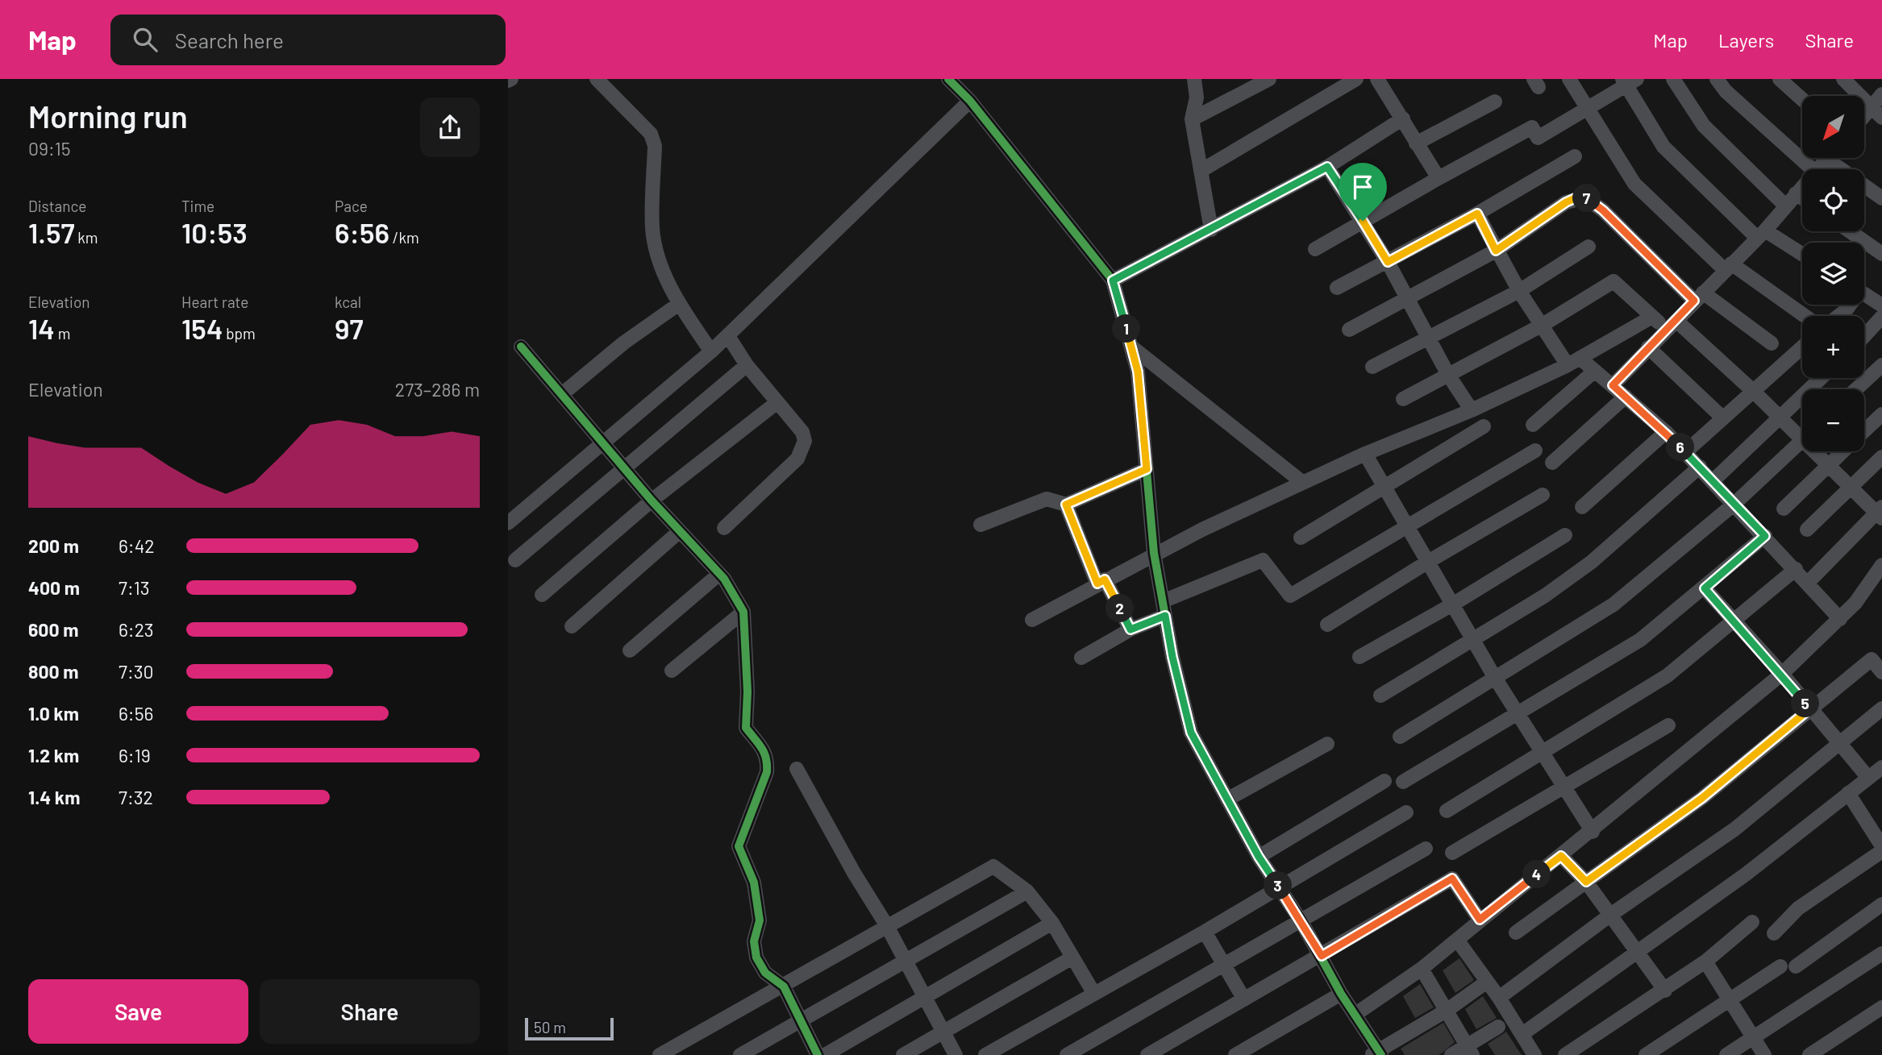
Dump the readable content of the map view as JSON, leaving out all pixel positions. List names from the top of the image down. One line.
{"scale_bar":"50 m","north":"bottom left","page":{"header":"Map","search":"Search here","nav":["Map","Layers","Share"],"heading":["Morning run","09:15"],"map_buttons":["+","−"],"stats":[["Distance","1.57 km"],["Time","10:53"],["Pace","6:56 /km"],["Elevation","14 m"],["Heart rate","154 bpm"],["kcal","97"]],"pins":["7","1","6","2","5","4","3"],"chart":["Elevation","273–286 m"],"list":[{"name":"200 m","note":"6:42"},{"name":"400 m","note":"7:13"},{"name":"600 m","note":"6:23"},{"name":"800 m","note":"7:30"},{"name":"1.0 km","note":"6:56"},{"name":"1.2 km","note":"6:19"},{"name":"1.4 km","note":"7:32"}],"buttons":["Save","Share"],"scale":"50 m"}}
